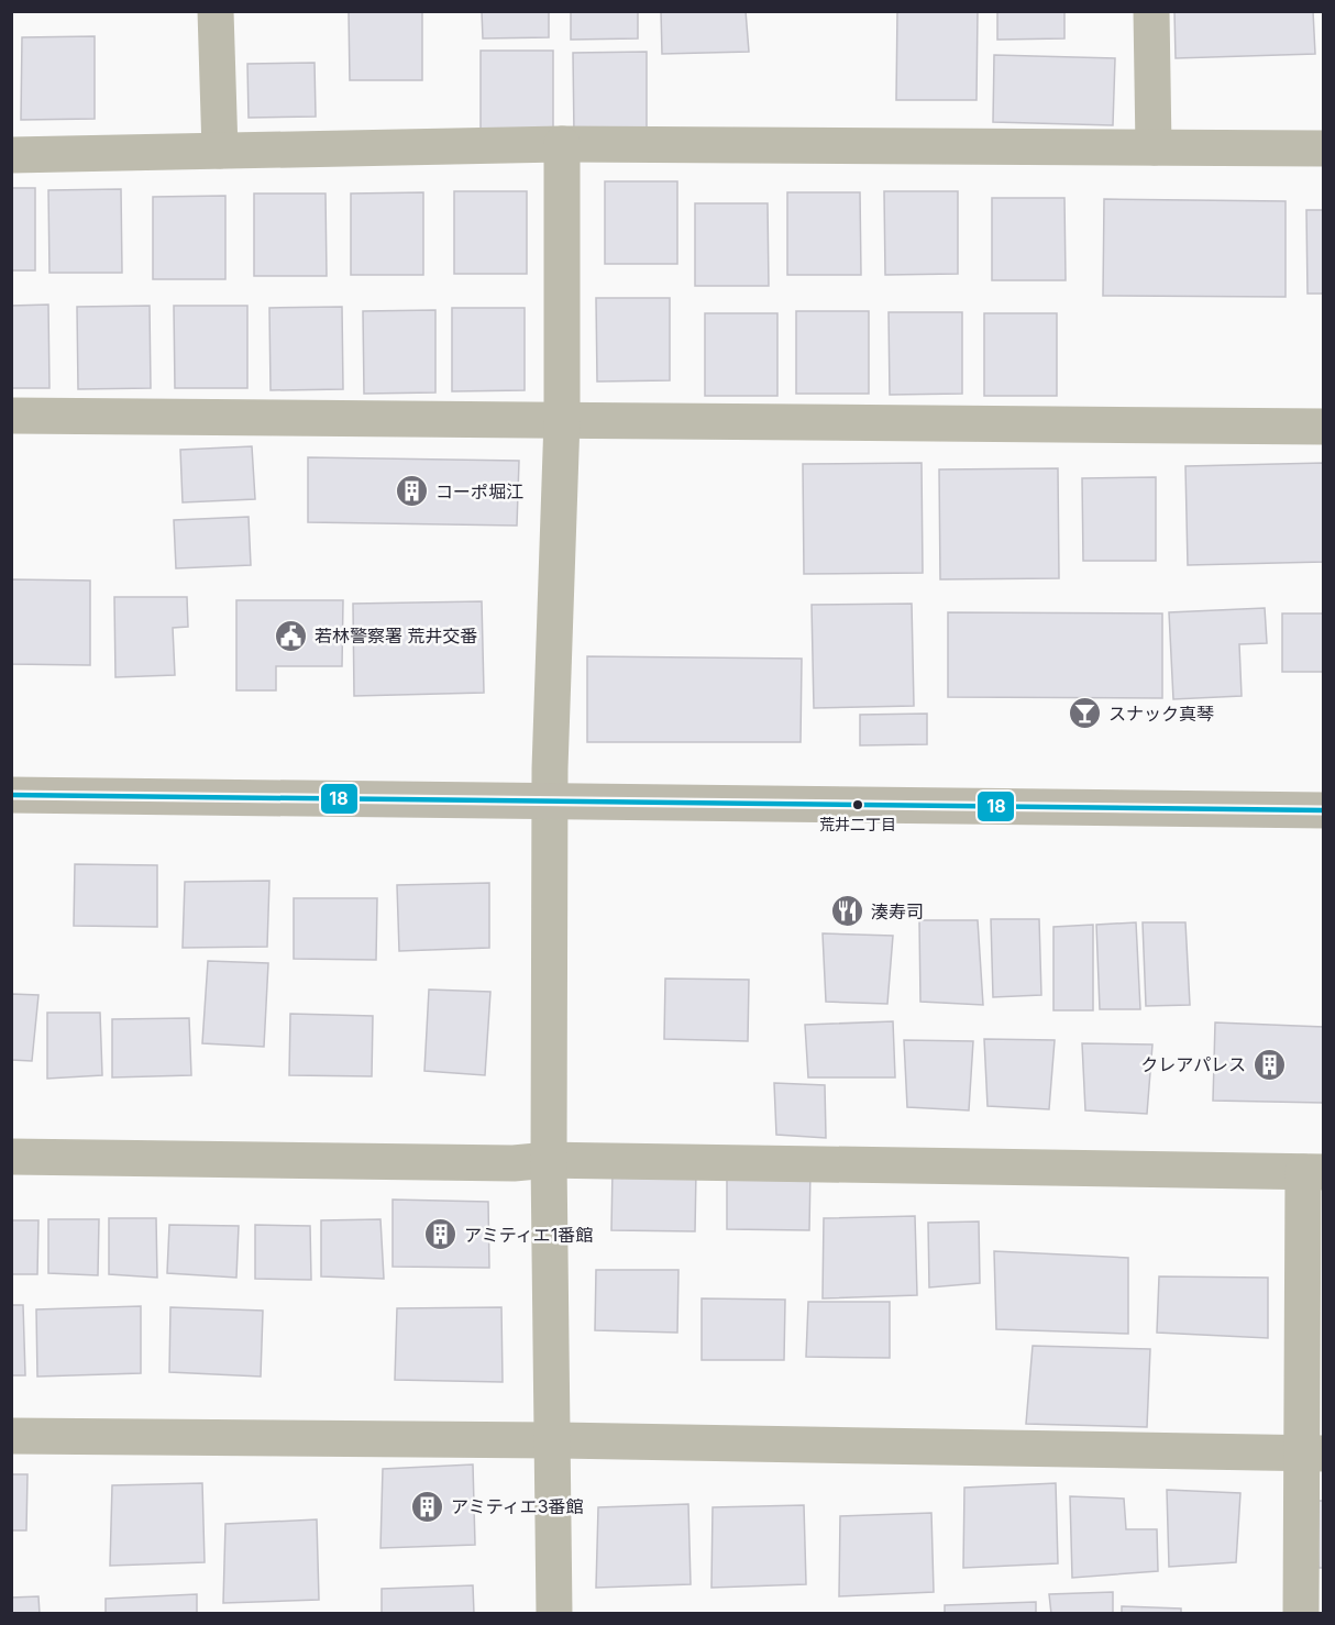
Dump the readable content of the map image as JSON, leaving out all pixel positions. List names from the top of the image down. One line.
{"places":{"building":["コーポ堀江","クレアパレス","アミティエ1番館","アミティエ3番館"],"public building":["若林警察署 荒井交番"],"bar":["スナック真琴"],"other":["荒井二丁目"],"restaurant":["湊寿司"]},"lines":["transit line 18"]}
